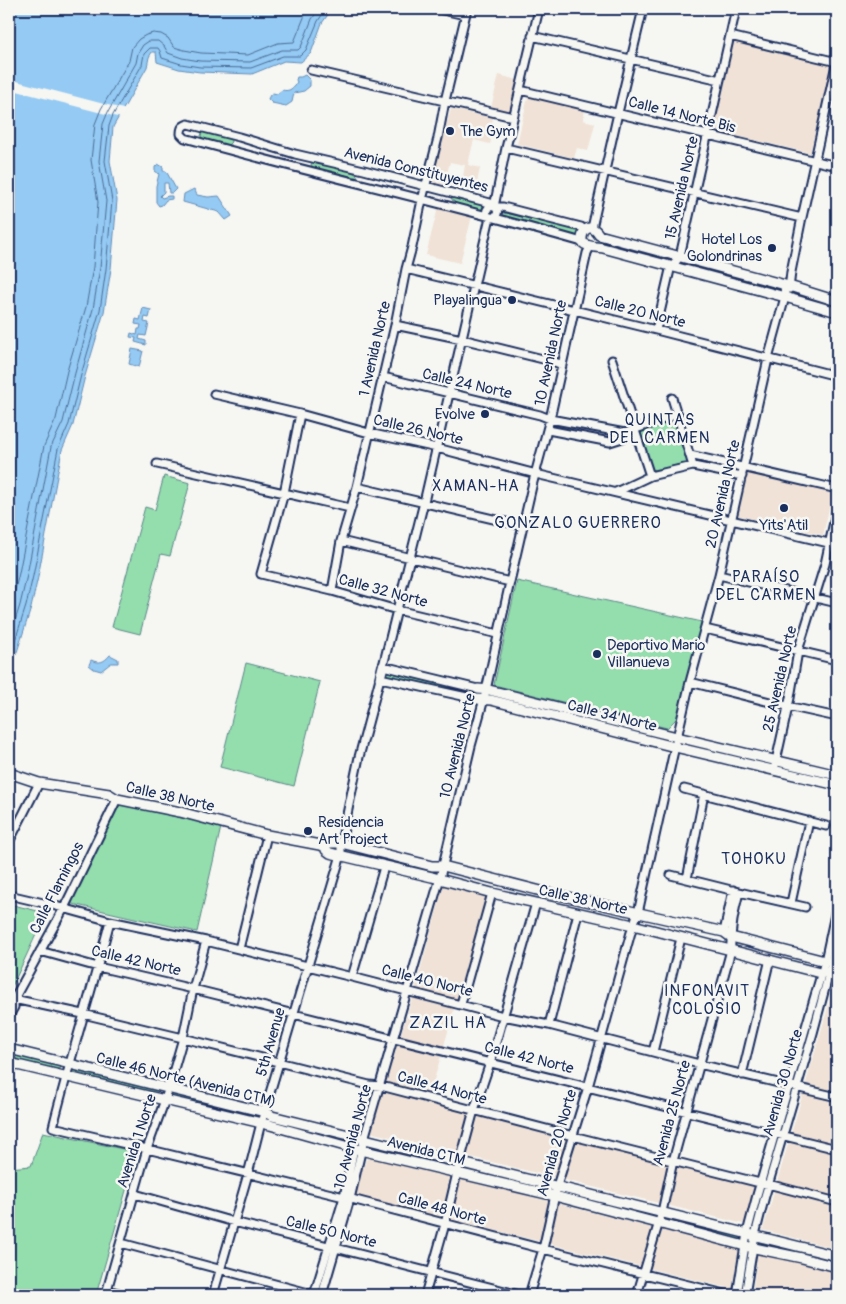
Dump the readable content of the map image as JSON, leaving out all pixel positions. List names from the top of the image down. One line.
{"streets":{"main road":["Avenida Constituyentes","Calle 34 Norte","Calle 38 Norte","Calle 46 Norte (Avenida CTM)","Avenida CTM"],"street":["Calle 14 Norte Bis","15 Avenida Norte","Calle 20 Norte","1 Avenida Norte","10 Avenida Norte","Calle 24 Norte","Calle 26 Norte","20 Avenida Norte","Calle 32 Norte","25 Avenida Norte","Calle Flamingos","Calle 42 Norte","Calle 40 Norte","5th Avenue","Avenida 30 Norte","Calle 44 Norte","Avenida 25 Norte","Avenida 1 Norte","Avenida 20 Norte","Calle 48 Norte","Calle 50 Norte"]},"crossings":[["Calle 14 Norte Bis","15 Avenida Norte"],["Calle 14 Norte Bis","20 Avenida Norte"],["Avenida Constituyentes","15 Avenida Norte"],["Avenida Constituyentes","1 Avenida Norte"],["Avenida Constituyentes","10 Avenida Norte"],["Avenida Constituyentes","20 Avenida Norte"],["Calle 20 Norte","1 Avenida Norte"],["Calle 20 Norte","10 Avenida Norte"],["Calle 20 Norte","20 Avenida Norte"],["1 Avenida Norte","Calle 24 Norte"],["1 Avenida Norte","Calle 26 Norte"],["1 Avenida Norte","Calle 32 Norte"],["10 Avenida Norte","Calle 24 Norte"],["10 Avenida Norte","Calle 26 Norte"],["10 Avenida Norte","Calle 32 Norte"],["10 Avenida Norte","Calle 34 Norte"],["10 Avenida Norte","Calle 38 Norte"],["10 Avenida Norte","Calle 42 Norte"],["10 Avenida Norte","Calle 40 Norte"],["10 Avenida Norte","Calle 46 Norte (Avenida CTM)"],["10 Avenida Norte","Calle 44 Norte"],["10 Avenida Norte","Avenida CTM"],["10 Avenida Norte","Calle 48 Norte"],["10 Avenida Norte","Calle 50 Norte"],["Calle 26 Norte","20 Avenida Norte"],["Calle 26 Norte","25 Avenida Norte"],["20 Avenida Norte","Calle 34 Norte"],["25 Avenida Norte","Calle 34 Norte"],["Calle 38 Norte","Calle Flamingos"],["Calle 38 Norte","5th Avenue"],["Calle 38 Norte","Avenida 30 Norte"],["Calle 38 Norte","Avenida 25 Norte"],["Calle 38 Norte","Avenida 20 Norte"],["Calle Flamingos","Calle 42 Norte"],["Calle Flamingos","Calle 40 Norte"],["Calle Flamingos","Calle 44 Norte"],["Calle 42 Norte","5th Avenue"],["Calle 42 Norte","Avenida 30 Norte"],["Calle 42 Norte","Avenida 25 Norte"],["Calle 42 Norte","Avenida 1 Norte"],["Calle 42 Norte","Avenida 20 Norte"],["Calle 40 Norte","5th Avenue"],["Calle 40 Norte","Avenida 30 Norte"],["Calle 40 Norte","Avenida 25 Norte"],["Calle 40 Norte","Avenida 1 Norte"],["Calle 40 Norte","Avenida 20 Norte"],["5th Avenue","Calle 46 Norte (Avenida CTM)"],["5th Avenue","Calle 44 Norte"],["5th Avenue","Avenida CTM"],["5th Avenue","Calle 48 Norte"],["5th Avenue","Calle 50 Norte"],["Calle 46 Norte (Avenida CTM)","Avenida 1 Norte"],["Calle 46 Norte (Avenida CTM)","Avenida CTM"],["Avenida 30 Norte","Calle 44 Norte"],["Avenida 30 Norte","Avenida CTM"],["Calle 44 Norte","Avenida 25 Norte"],["Calle 44 Norte","Avenida 1 Norte"],["Calle 44 Norte","Avenida 20 Norte"],["Avenida 25 Norte","Avenida CTM"],["Avenida 25 Norte","Calle 48 Norte"],["Avenida 1 Norte","Avenida CTM"],["Avenida 1 Norte","Calle 48 Norte"],["Avenida 1 Norte","Calle 50 Norte"],["Avenida 20 Norte","Avenida CTM"],["Avenida 20 Norte","Calle 48 Norte"],["Avenida CTM","Calle 48 Norte"]],"districts":["QUINTAS DEL CARMEN","XAMAN-HA","GONZALO GUERRERO","PARAÍSO DEL CARMEN","TOHOKU","INFONAVIT COLOSIO","ZAZIL HA"],"places":["The Gym","Hotel Los Golondrinas","Playalingua","Evolve","Yits'Atil","Deportivo Mario Villanueva","Residencia Art Project"]}
